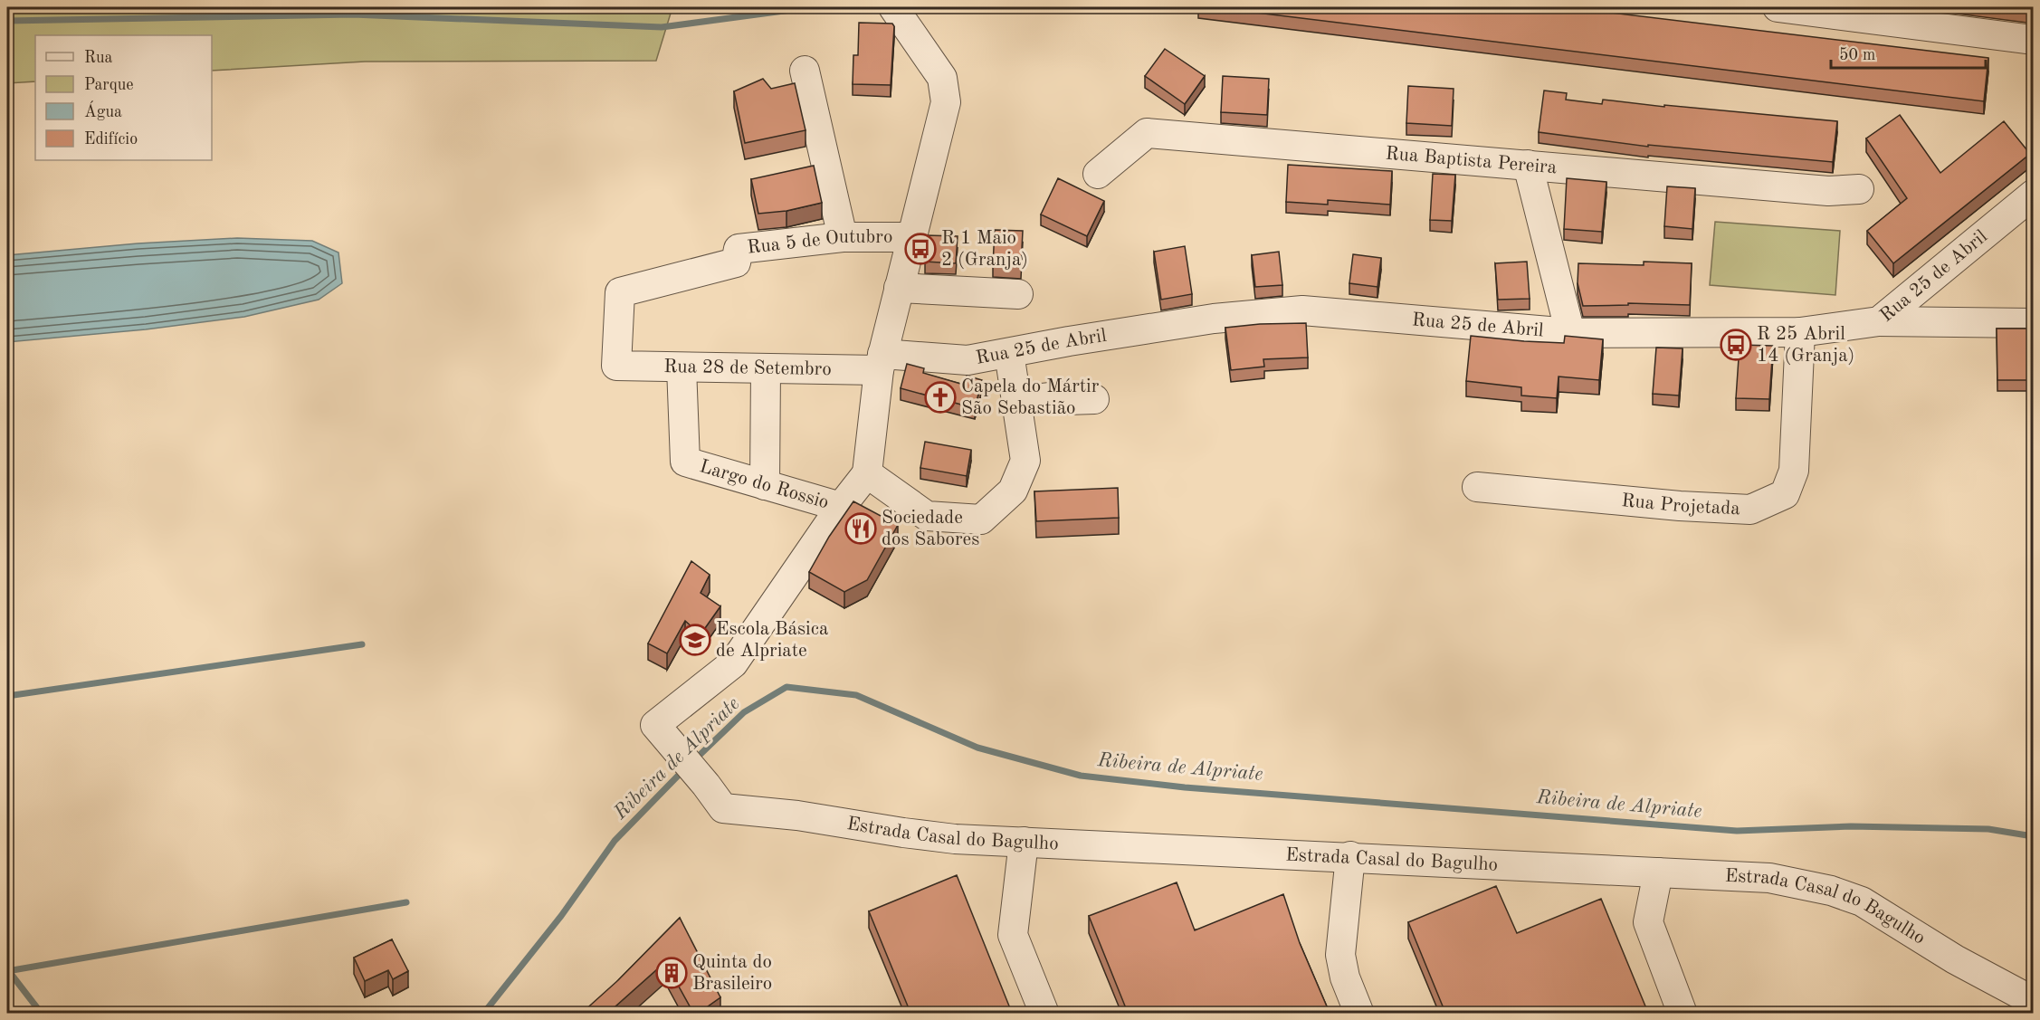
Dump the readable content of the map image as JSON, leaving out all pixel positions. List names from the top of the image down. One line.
{"streets":{"street":["Rua Baptista Pereira","Rua 5 de Outubro","Rua 25 de Abril","Rua 28 de Setembro","Largo do Rossio","Rua Projetada","Estrada Casal do Bagulho"]},"crossings":[["Rua 5 de Outubro","Rua 28 de Setembro"],["Rua 25 de Abril","Rua 28 de Setembro"],["Rua 25 de Abril","Rua Projetada"],["Rua 28 de Setembro","Largo do Rossio"],["Largo do Rossio","Estrada Casal do Bagulho"]],"water":["Ribeira de Alpriate"],"places":{"bus stop":["R 1 Maio 2 (Granja)","R 25 Abril 14 (Granja)"],"church":["Capela do Mártir São Sebastião"],"restaurant":["Sociedade dos Sabores"],"school or university":["Escola Básica de Alpriate"],"building":["Quinta do Brasileiro"]},"legend":["Rua","Parque","Água","Edifício"],"scale_bar":"50 m"}
